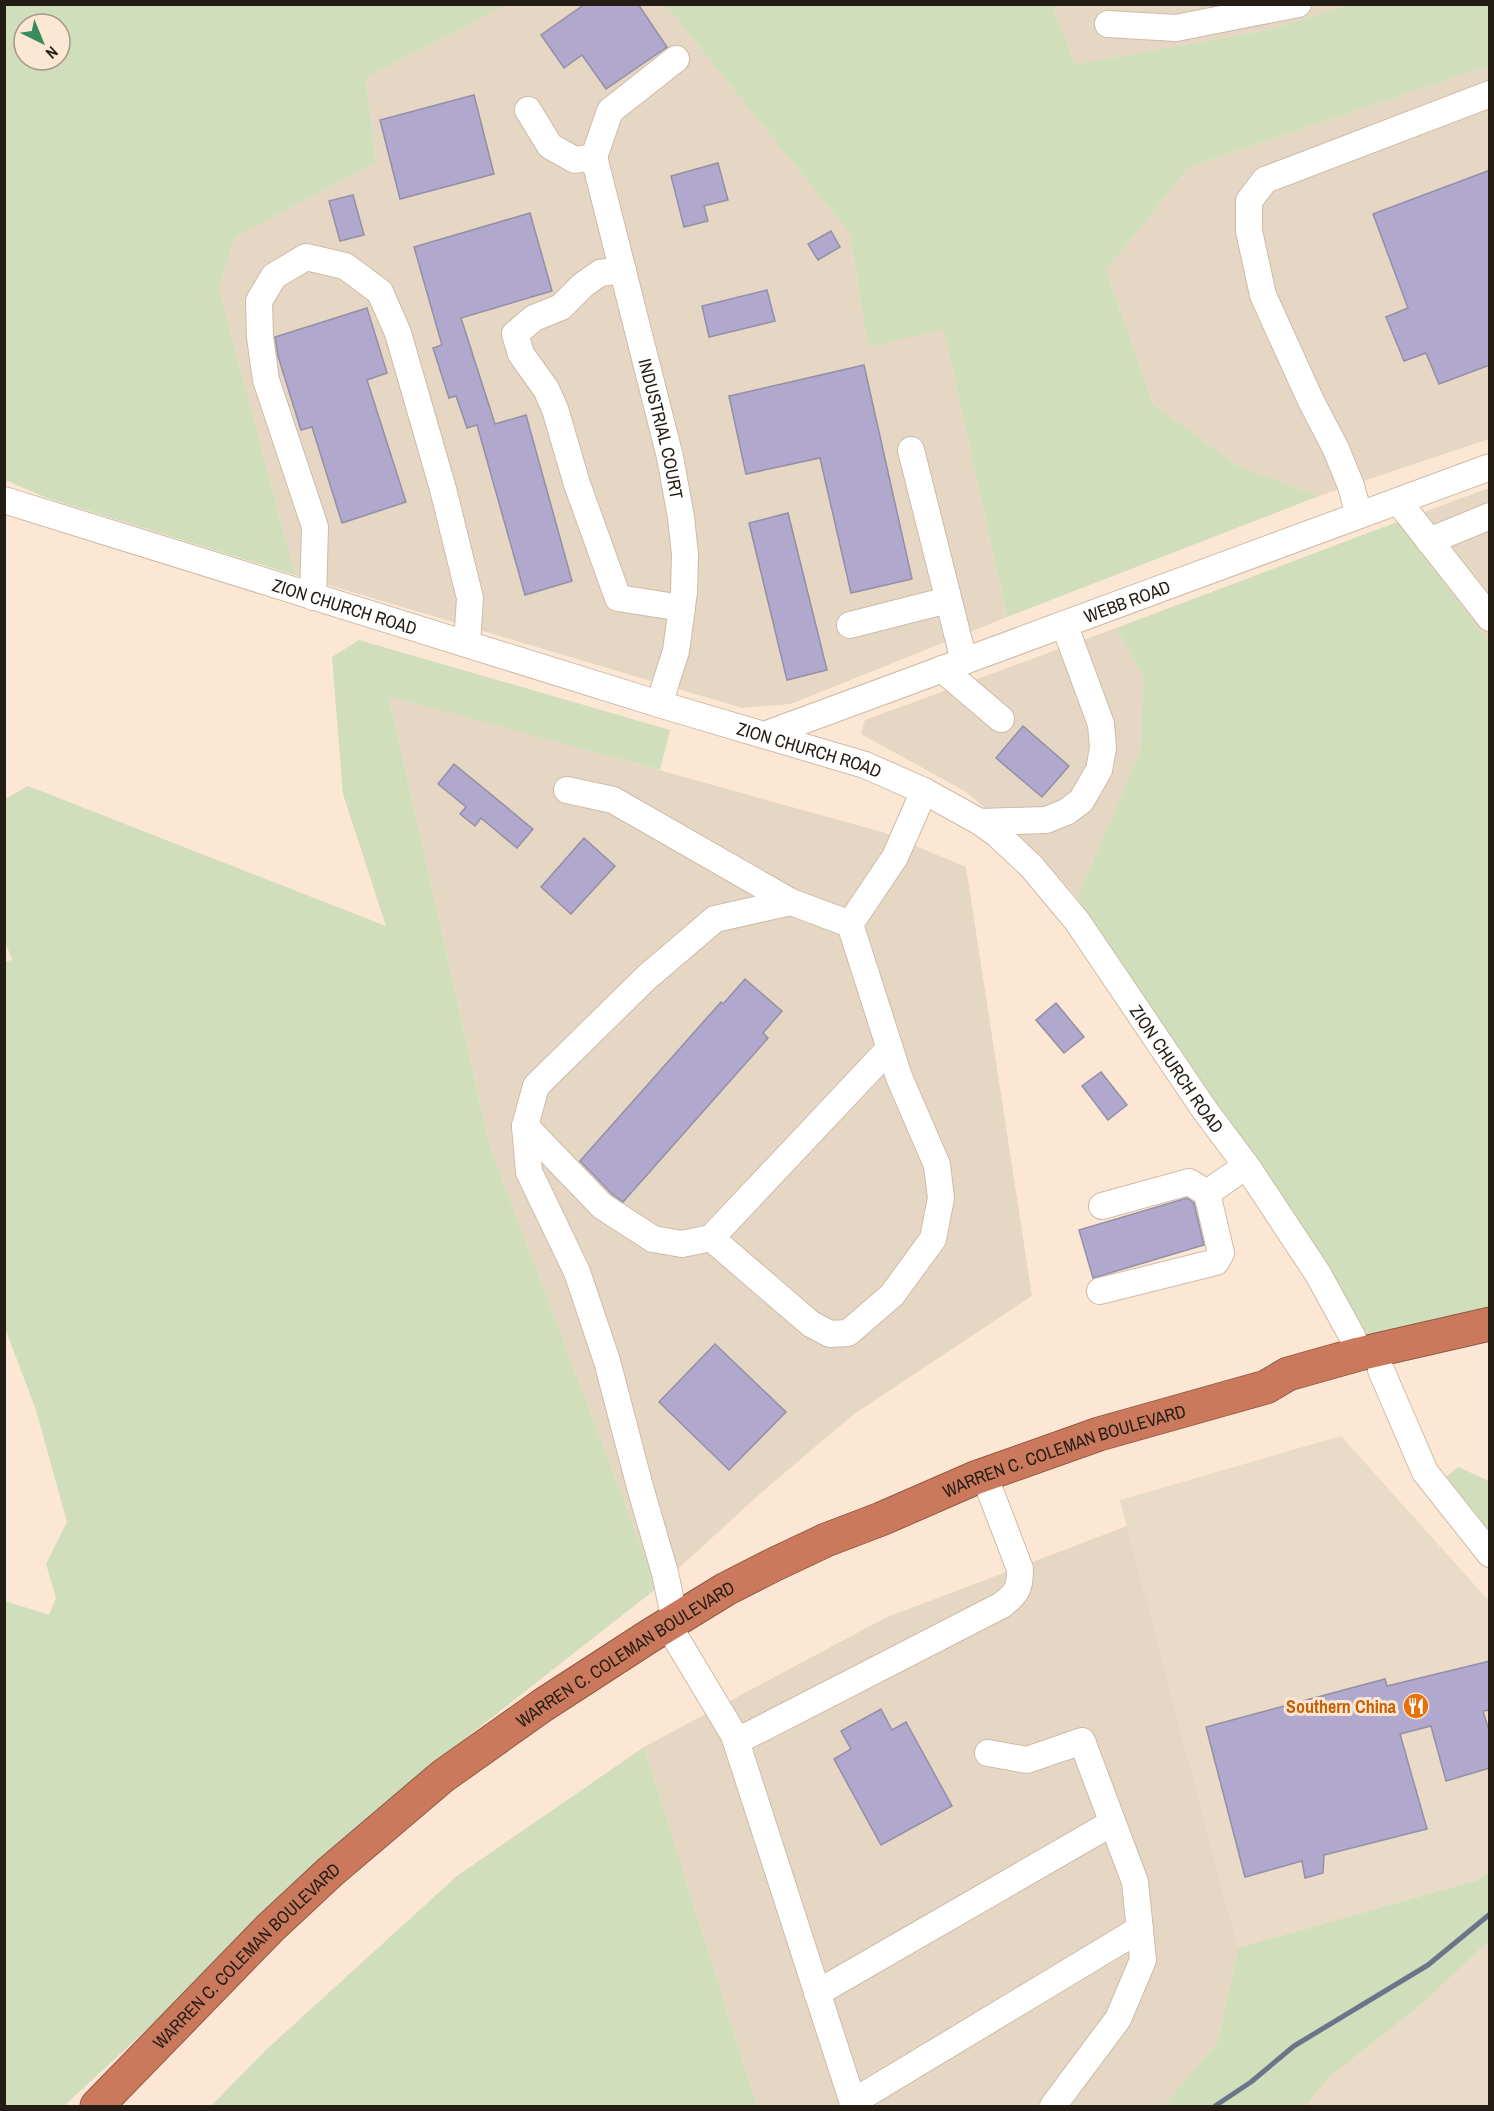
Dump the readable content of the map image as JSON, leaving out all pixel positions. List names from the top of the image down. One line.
{"streets":{"highway":["WARREN C. COLEMAN BOULEVARD"],"street":["INDUSTRIAL COURT","WEBB ROAD","ZION CHURCH ROAD"]},"crossings":[["INDUSTRIAL COURT","ZION CHURCH ROAD"],["WEBB ROAD","ZION CHURCH ROAD"],["ZION CHURCH ROAD","WARREN C. COLEMAN BOULEVARD"]],"places":{"restaurant":["Southern China"]},"north":"bottom right"}
